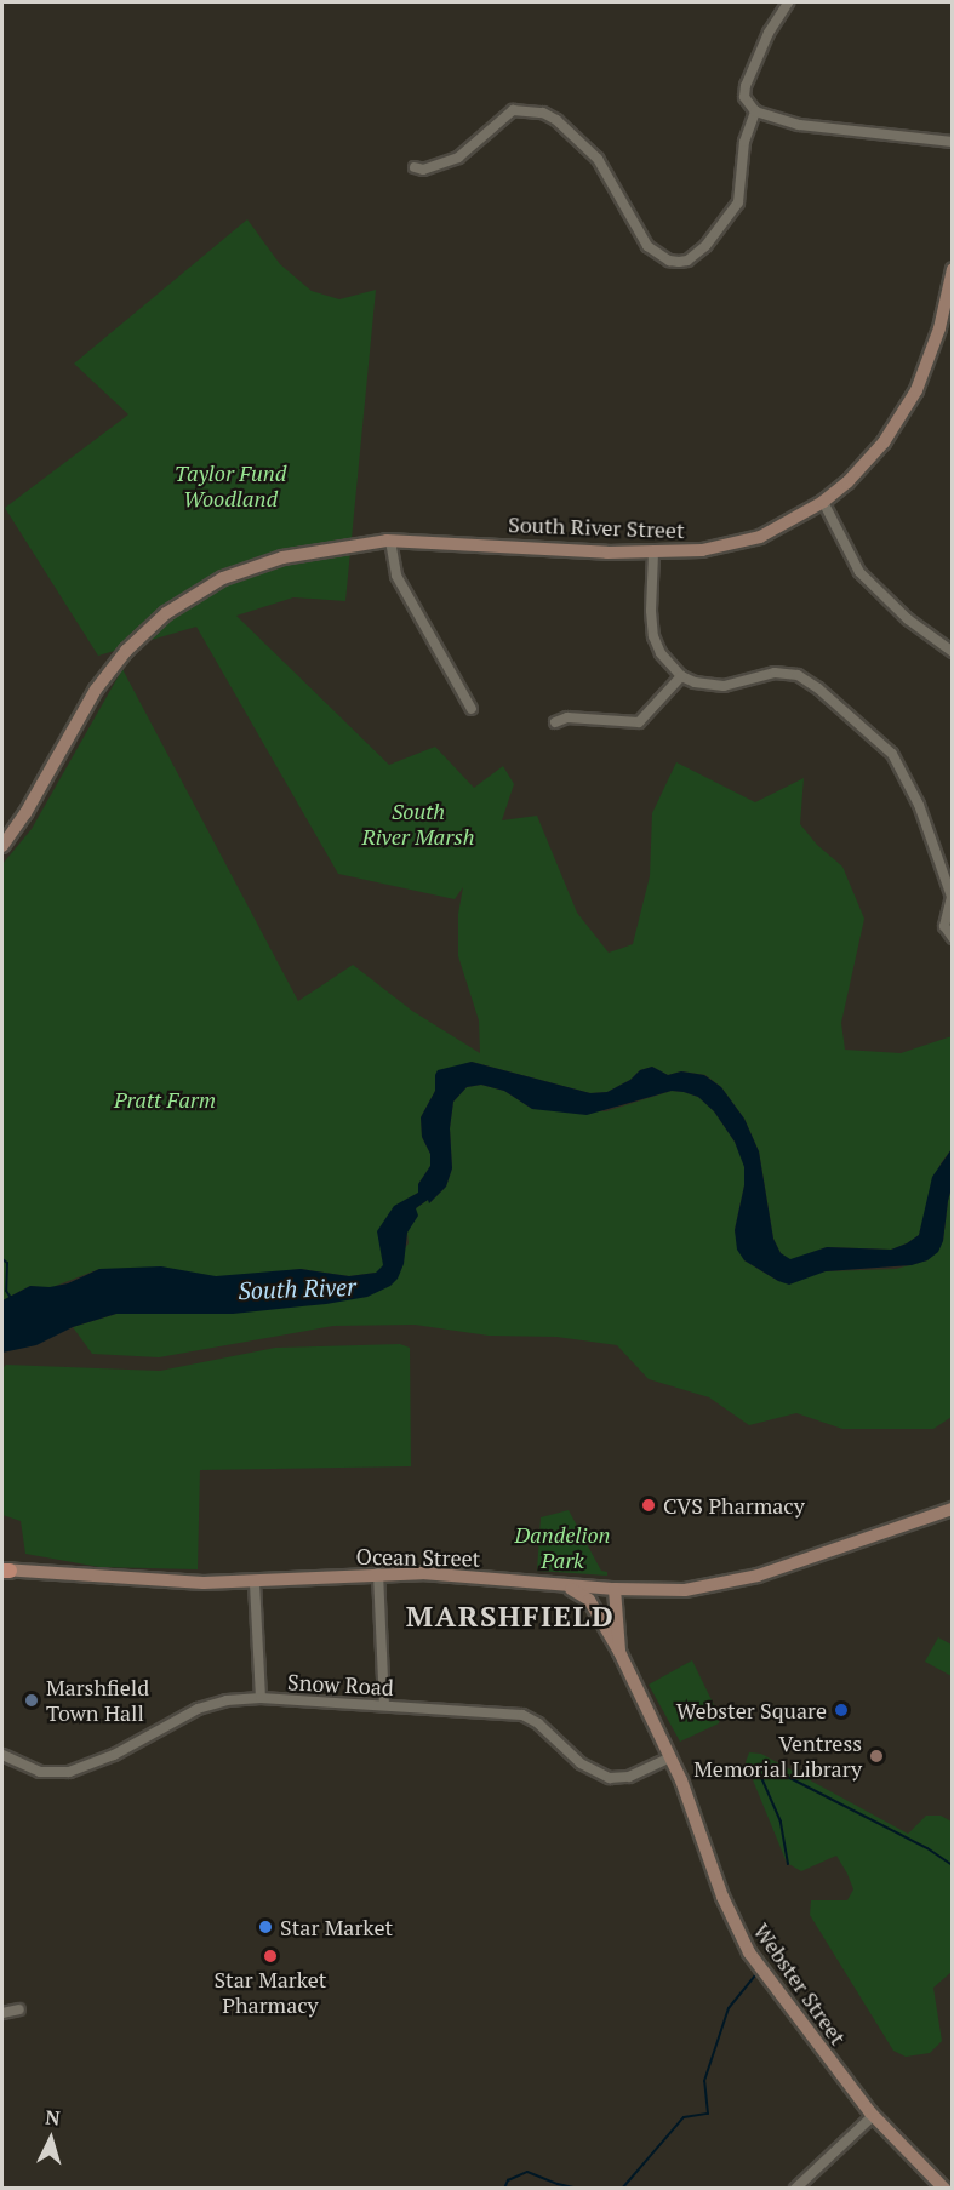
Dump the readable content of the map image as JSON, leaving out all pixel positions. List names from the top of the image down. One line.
{"streets":{"street":["South River Street","Ocean Street","Snow Road","Webster Street"]},"crossings":[["Ocean Street","Webster Street"],["Snow Road","Webster Street"]],"districts":["MARSHFIELD"],"water":["South River"],"parks":["Taylor Fund Woodland","South River Marsh","Pratt Farm","Dandelion Park"],"places":["CVS Pharmacy","Marshfield Town Hall","Webster Square","Ventress Memorial Library","Star Market","Star Market Pharmacy"],"north":"top"}
